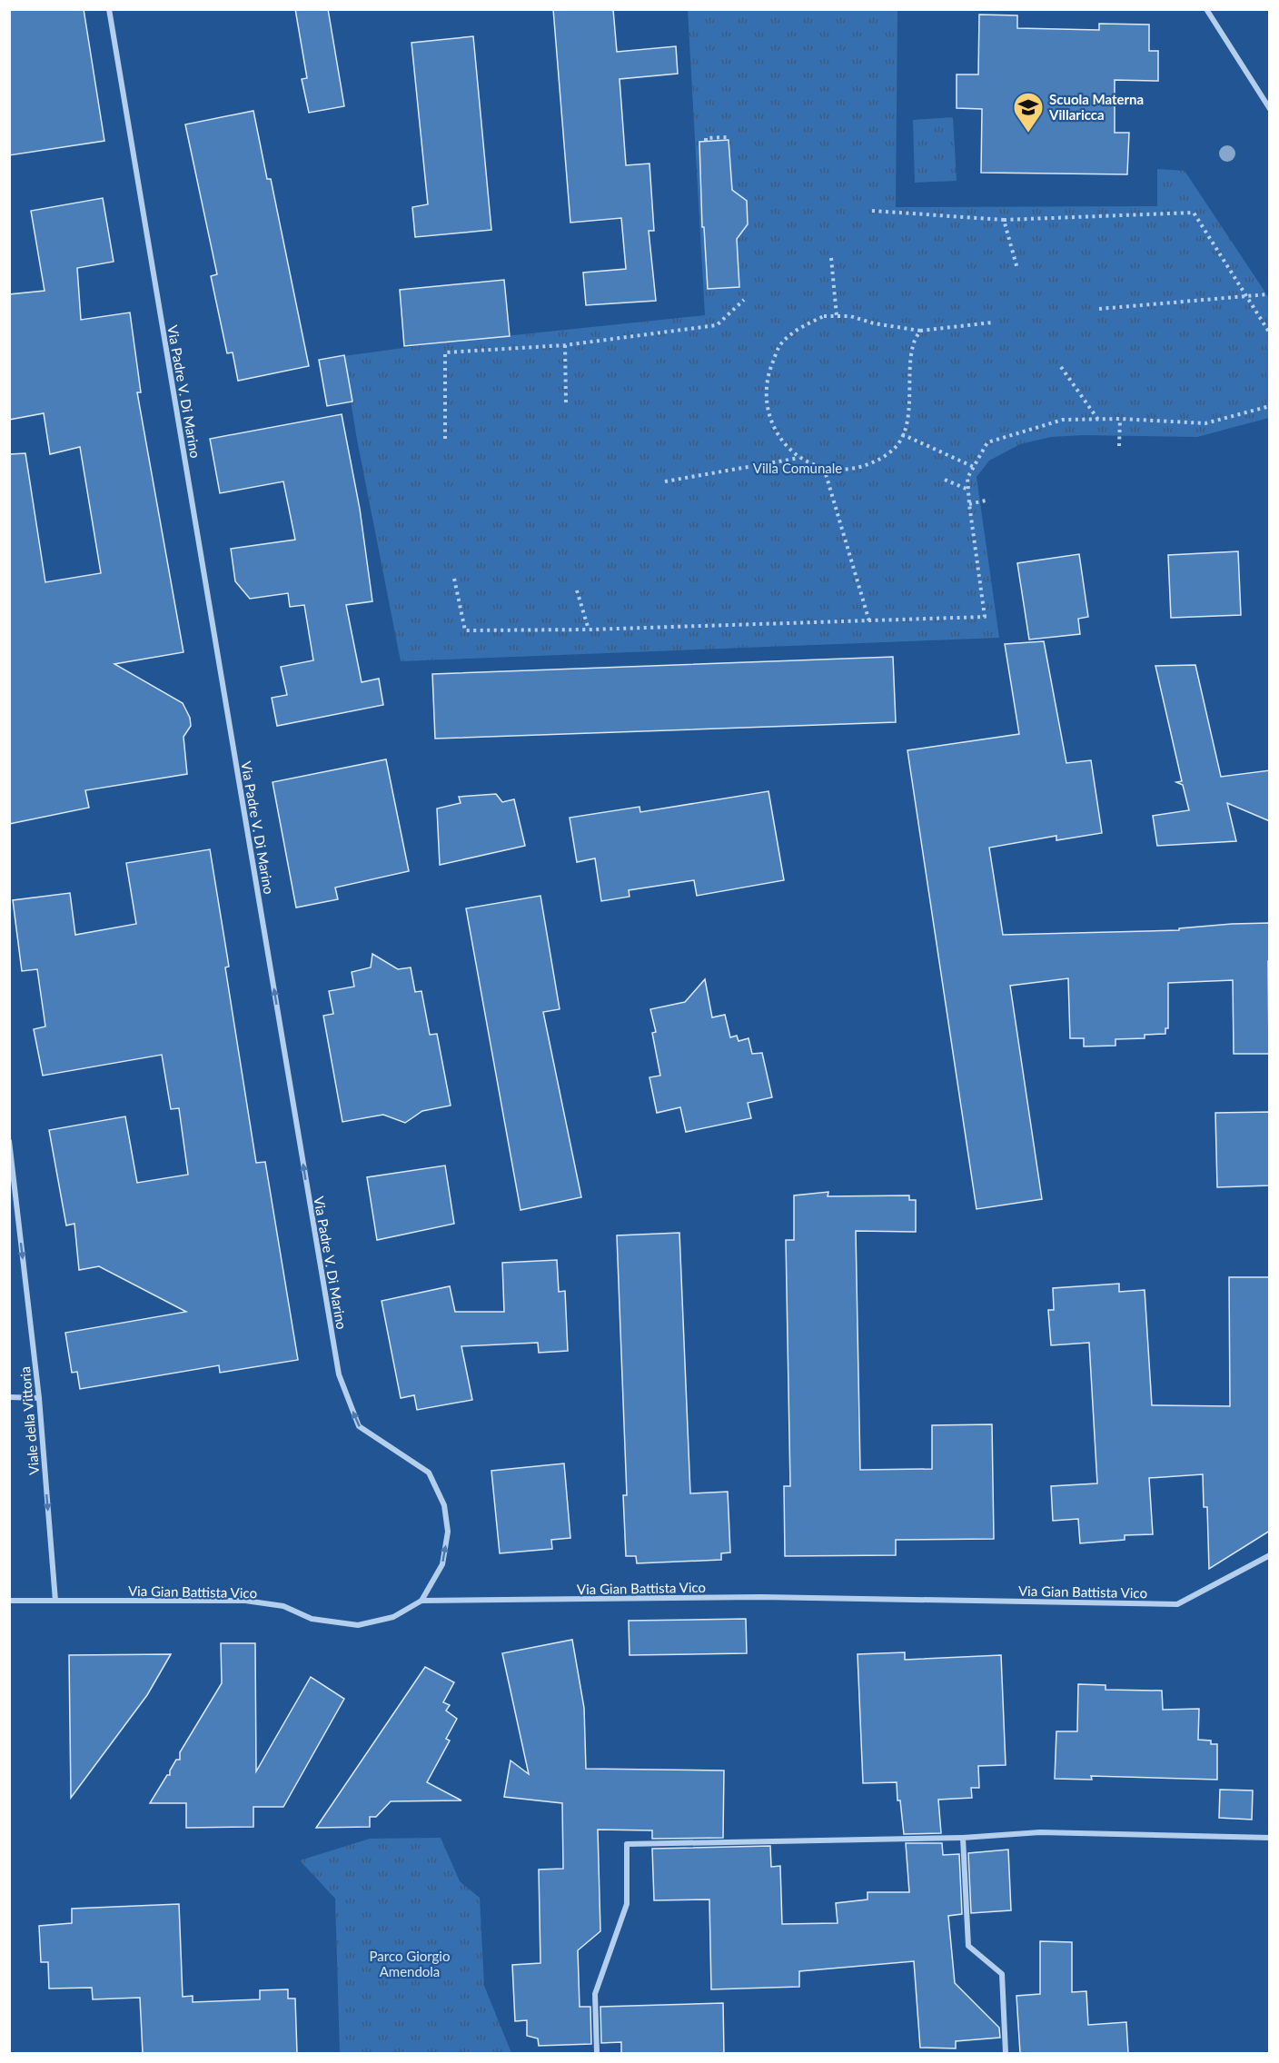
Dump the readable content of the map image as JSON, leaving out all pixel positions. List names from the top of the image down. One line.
{"streets":{"street":["Via Padre V. Di Marino","Viale della Vittoria","Via Gian Battista Vico"]},"crossings":[["Via Padre V. Di Marino","Via Gian Battista Vico"],["Viale della Vittoria","Via Gian Battista Vico"]],"one_way":["Via Padre V. Di Marino","Viale della Vittoria"],"parks":["Villa Comunale","Parco Giorgio Amendola"],"places":{"school or university":["Scuola Materna Villaricca"]}}
